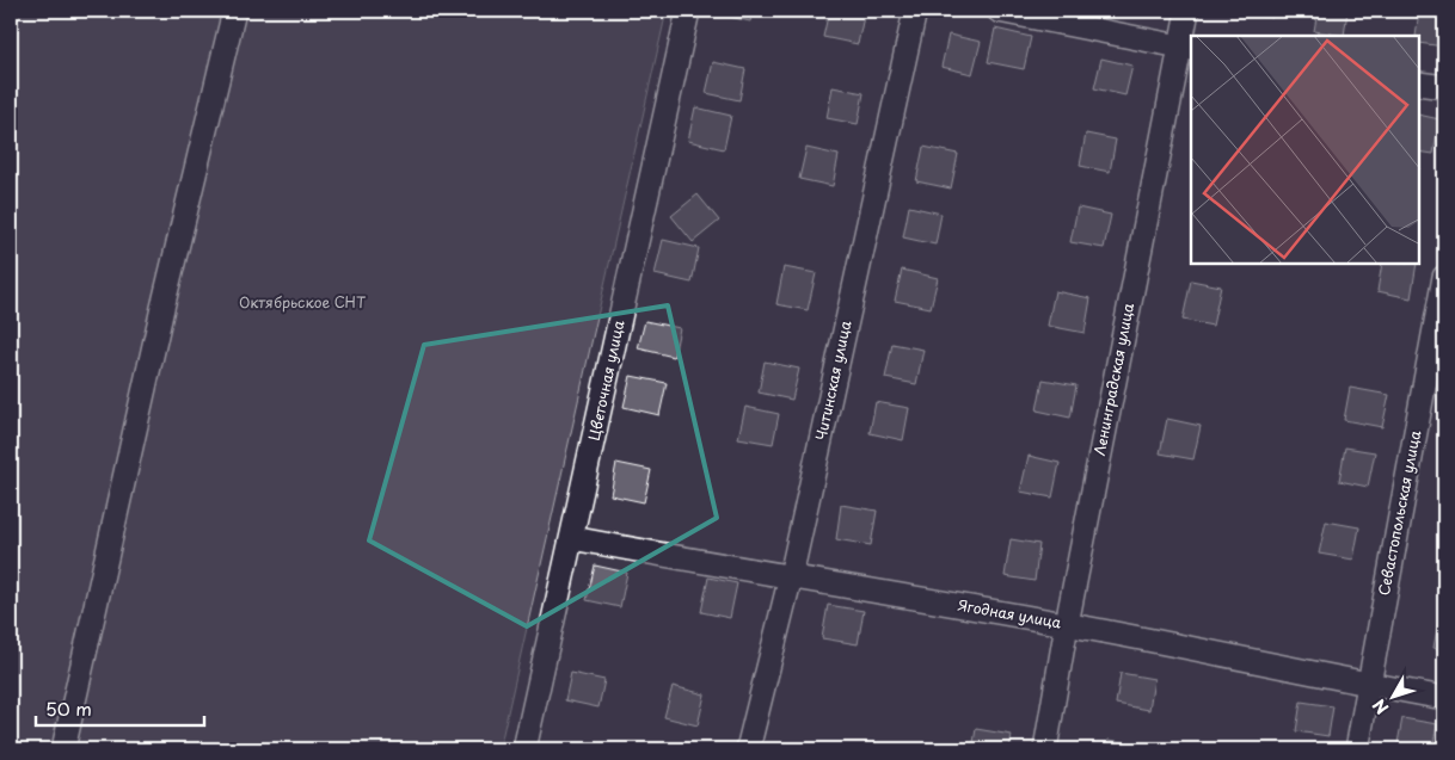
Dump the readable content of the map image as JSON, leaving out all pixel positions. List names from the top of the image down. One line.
{"streets":{"street":["Ленинградская улица","Цветочная улица","Читинская улица","Севастопольская улица","Ягодная улица"]},"crossings":[["Ленинградская улица","Ягодная улица"],["Цветочная улица","Ягодная улица"],["Читинская улица","Ягодная улица"],["Севастопольская улица","Ягодная улица"]],"parks":["Октябрьское СНТ"],"scale_bar":"50 m","north":"bottom left"}
